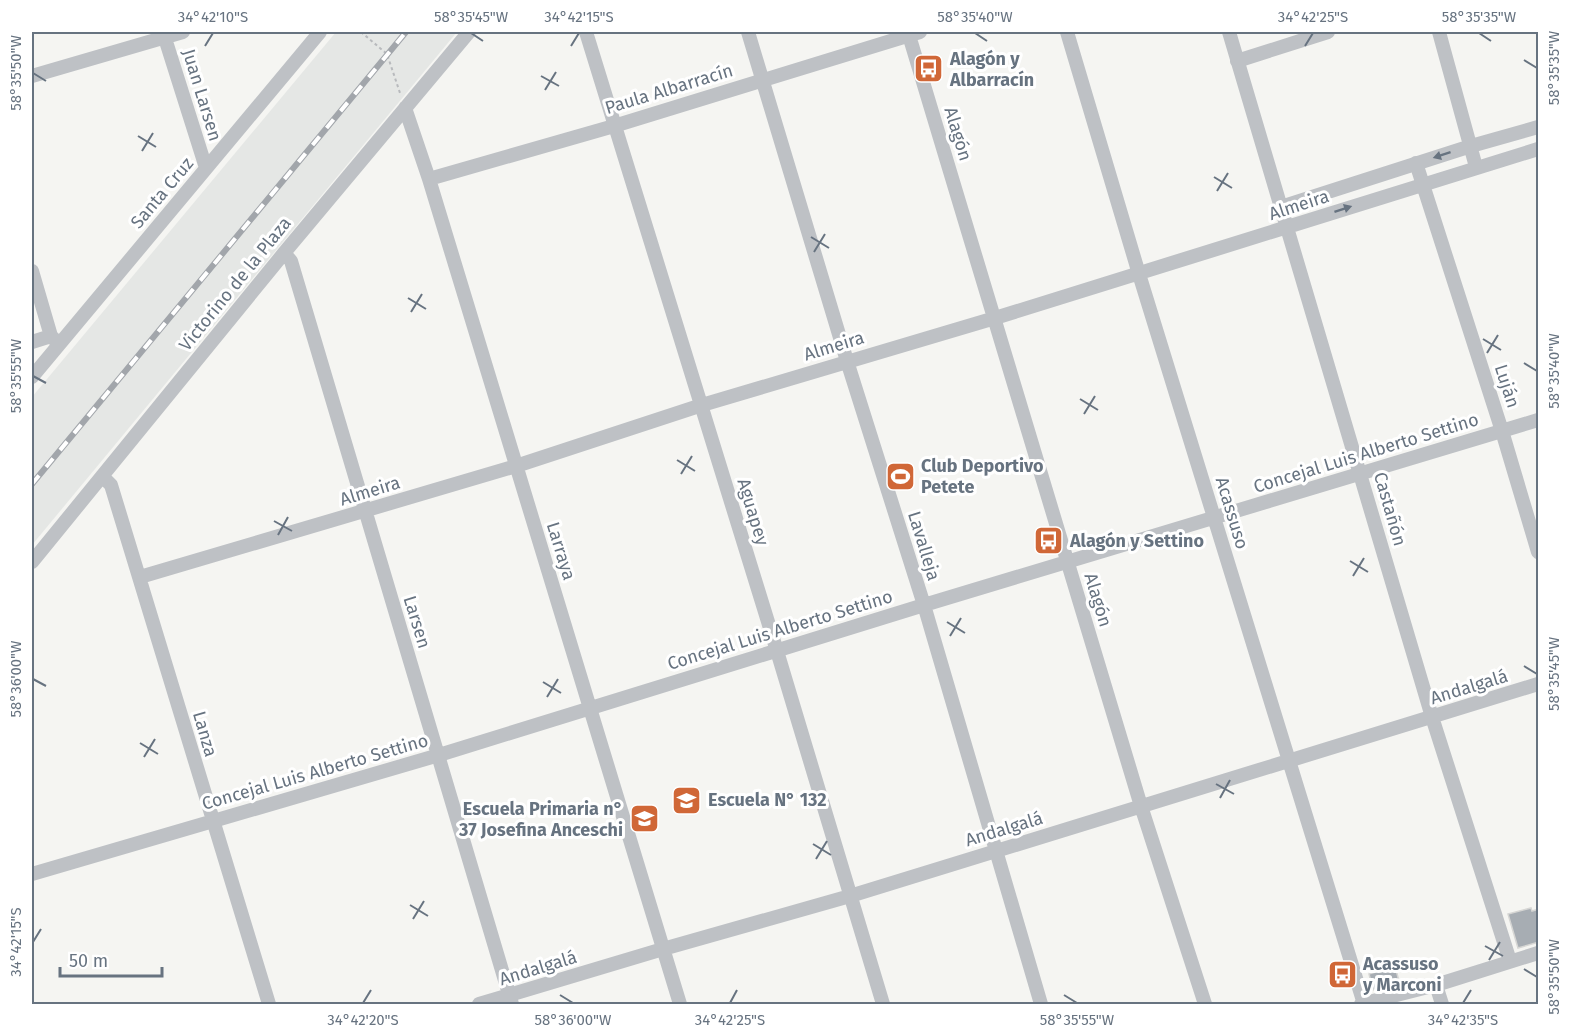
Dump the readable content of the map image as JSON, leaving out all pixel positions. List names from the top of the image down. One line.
{"streets":{"street":["Paula Albarracín","Juan Larsen","Alagón","Santa Cruz","Almeira","Victorino de la Plaza","Luján","Concejal Luis Alberto Settino","Castañón","Aguapey","Acassuso","Lavalleja","Larraya","Larsen","Andalgalá","Lanza"]},"crossings":[["Paula Albarracín","Alagón"],["Paula Albarracín","Aguapey"],["Paula Albarracín","Lavalleja"],["Paula Albarracín","Larraya"],["Juan Larsen","Santa Cruz"],["Alagón","Almeira"],["Alagón","Concejal Luis Alberto Settino"],["Alagón","Andalgalá"],["Almeira","Luján"],["Almeira","Castañón"],["Almeira","Aguapey"],["Almeira","Acassuso"],["Almeira","Lavalleja"],["Almeira","Larraya"],["Almeira","Larsen"],["Almeira","Lanza"],["Victorino de la Plaza","Larraya"],["Victorino de la Plaza","Larsen"],["Victorino de la Plaza","Lanza"],["Luján","Concejal Luis Alberto Settino"],["Concejal Luis Alberto Settino","Castañón"],["Concejal Luis Alberto Settino","Aguapey"],["Concejal Luis Alberto Settino","Acassuso"],["Concejal Luis Alberto Settino","Lavalleja"],["Concejal Luis Alberto Settino","Larraya"],["Concejal Luis Alberto Settino","Larsen"],["Concejal Luis Alberto Settino","Lanza"],["Castañón","Andalgalá"],["Aguapey","Andalgalá"],["Acassuso","Andalgalá"],["Lavalleja","Andalgalá"],["Larraya","Andalgalá"],["Larsen","Andalgalá"]],"places":{"bus stop":["Alagón y Albarracín","Alagón y Settino","Acassuso y Marconi"],"sports":["Club Deportivo Petete"],"school or university":["Escuela N° 132","Escuela Primaria n° 37 Josefina Anceschi"]},"scale_bar":"50 m","coordinates":["34°42'10\"S","58°35'45\"W","34°42'15\"S","58°35'40\"W","34°42'25\"S","58°35'35\"W","58°35'50\"W","58°35'55\"W","58°36'00\"W","34°42'20\"S","34°42'35\"S"]}
